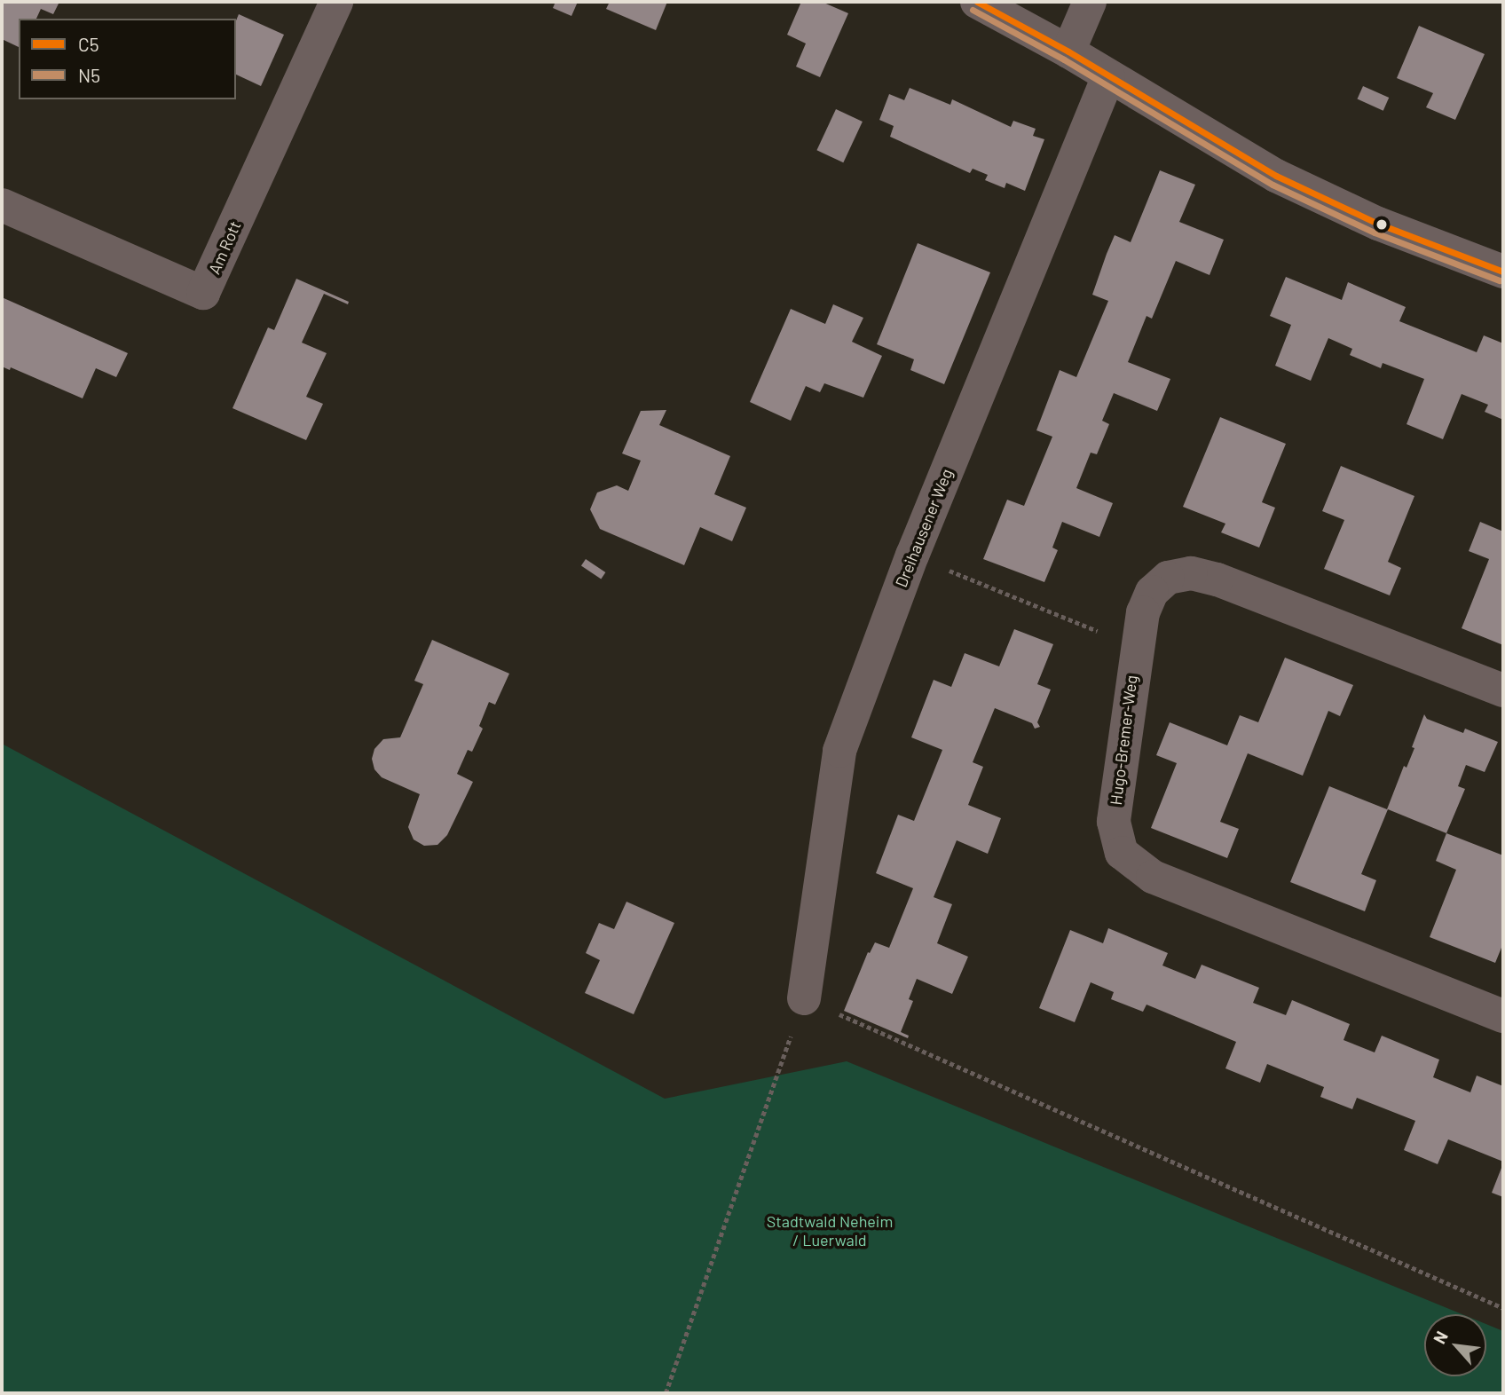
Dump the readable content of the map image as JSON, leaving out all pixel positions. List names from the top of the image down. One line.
{"streets":{"street":["Am Rott","Dreihausener Weg","Hugo-Bremer-Weg"]},"parks":["Stadtwald Neheim / Luerwald"],"lines":["transit line C5","transit line N5"],"legend":["C5","N5"],"north":"top left"}
